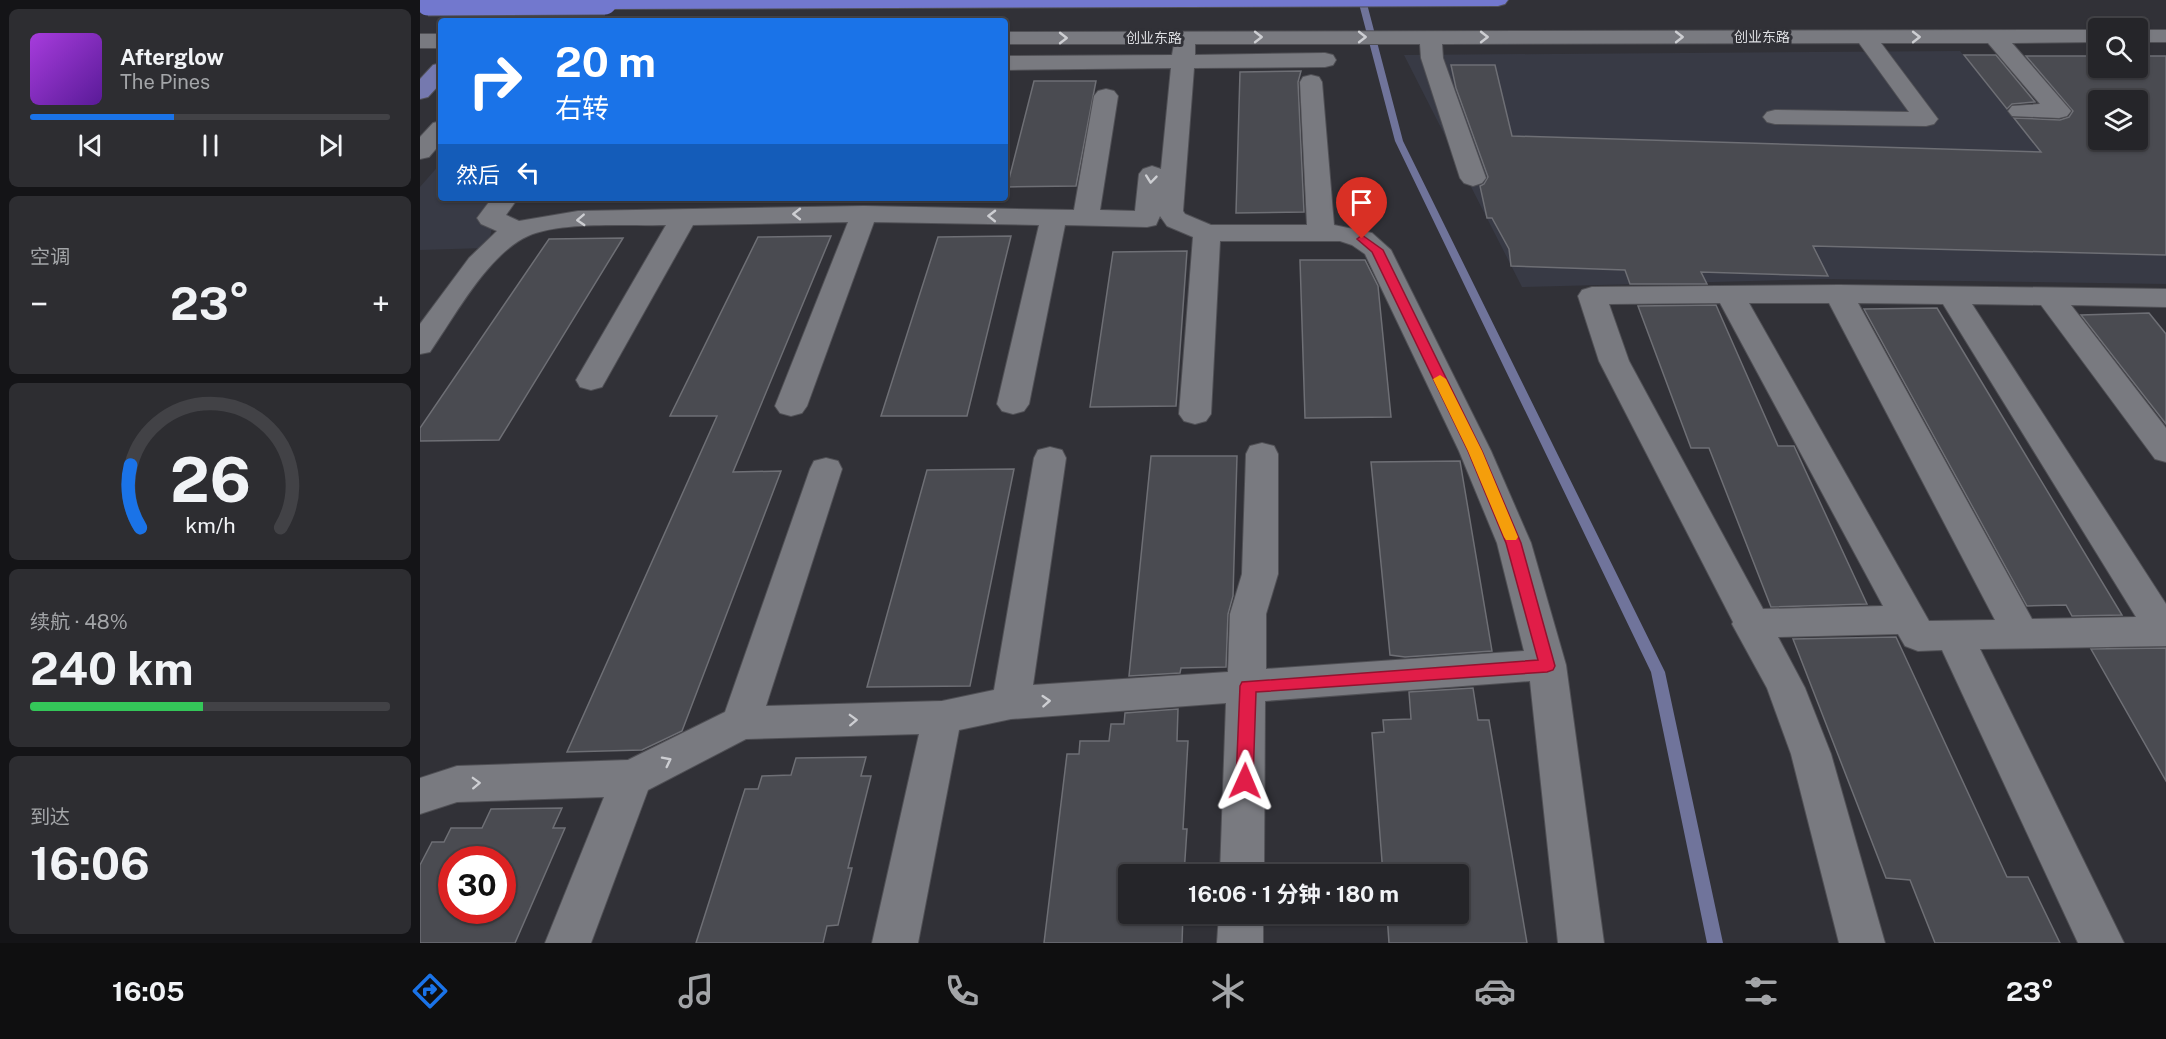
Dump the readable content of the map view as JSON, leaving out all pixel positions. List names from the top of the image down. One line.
{"streets":{"street":["创业东路"]},"page":{"turn":["20 m","右转"],"song":["Afterglow","The Pines"],"then":"然后","tile":["空调",["续航 · 48%","240 km"],["到达","16:06"]],"heat":["−","23°","+"],"limit":"30","trip":"16:06 · 1 分钟 · 180 m","tabs":["16:05","23°"],"gauge":["26","km/h"]}}
